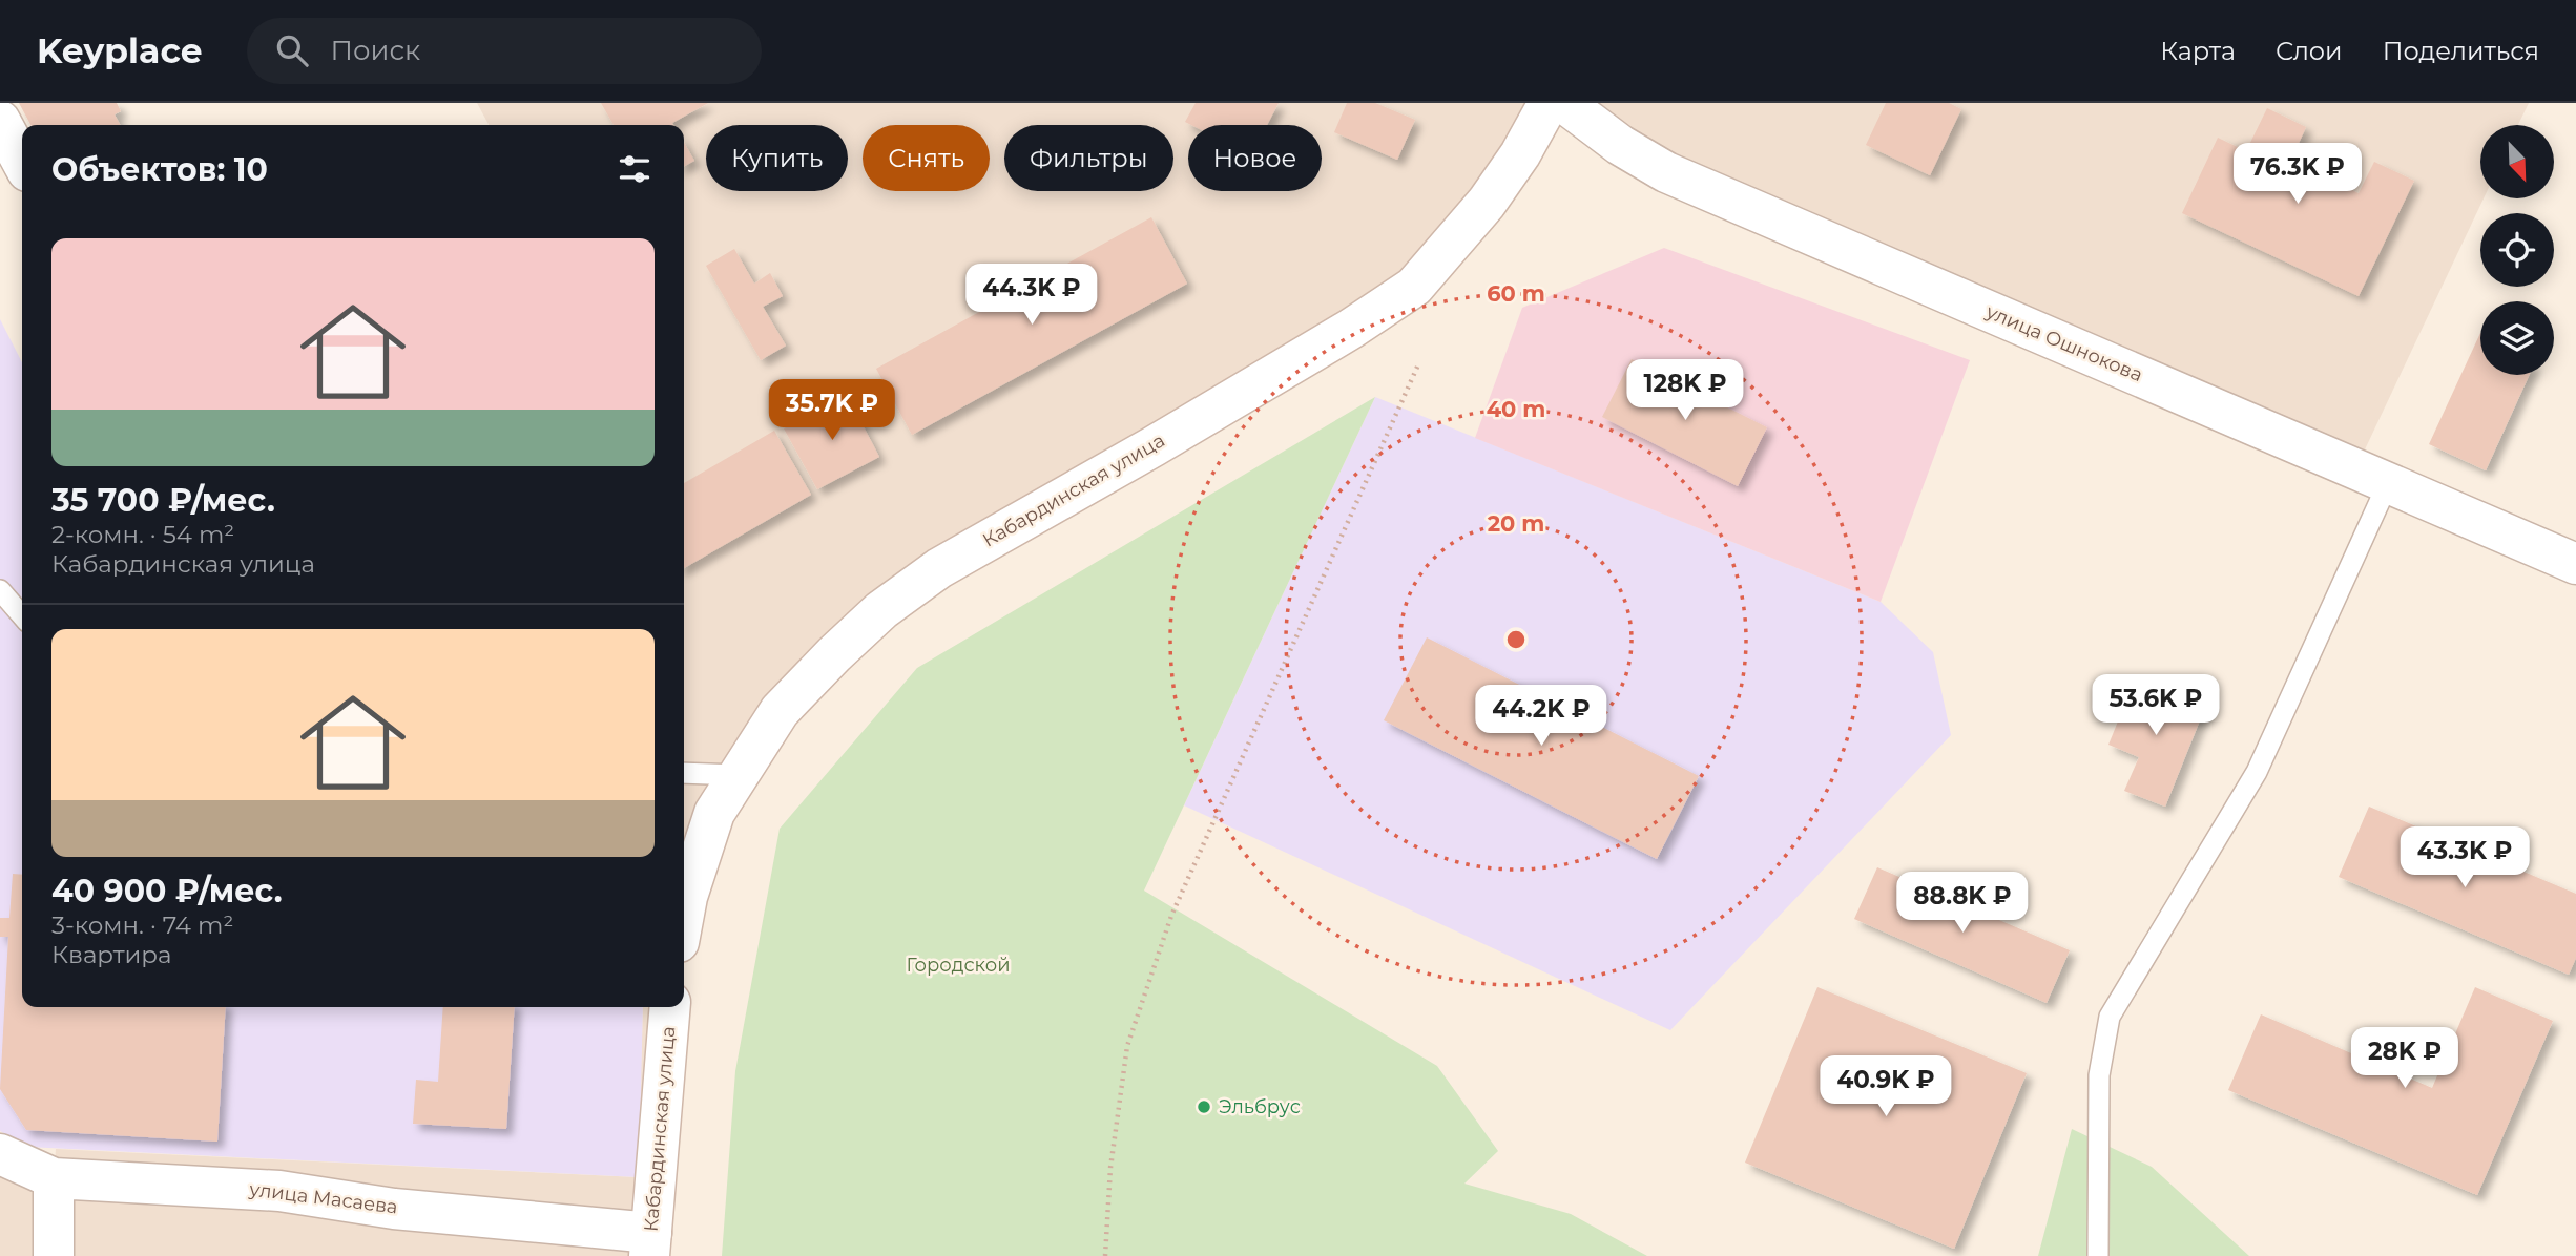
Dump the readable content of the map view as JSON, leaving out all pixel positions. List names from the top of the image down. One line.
{"streets":{"street":["улица Ошнокова","Кабардинская улица","улица Масаева"]},"crossings":[["Кабардинская улица","улица Масаева"]],"parks":["Городской"],"places":["Эльбрус"],"north":"bottom right","page":{"header":"Keyplace","search":"Поиск","nav":["Карта","Слои","Поделиться"],"chip":["Купить","Снять","Фильтры","Новое"],"heading":"Объектов: 10","price":["76.3K ₽","44.3K ₽","128K ₽","35.7K ₽","53.6K ₽","44.2K ₽","43.3K ₽","88.8K ₽","28K ₽","40.9K ₽"],"list":[{"name":"35 700 ₽/мес.","note":"2-комн. · 54 m² · Кабардинская улица"},{"name":"40 900 ₽/мес.","note":"3-комн. · 74 m² · Квартира"}]},"rings":["60 m","40 m","20 m"]}
